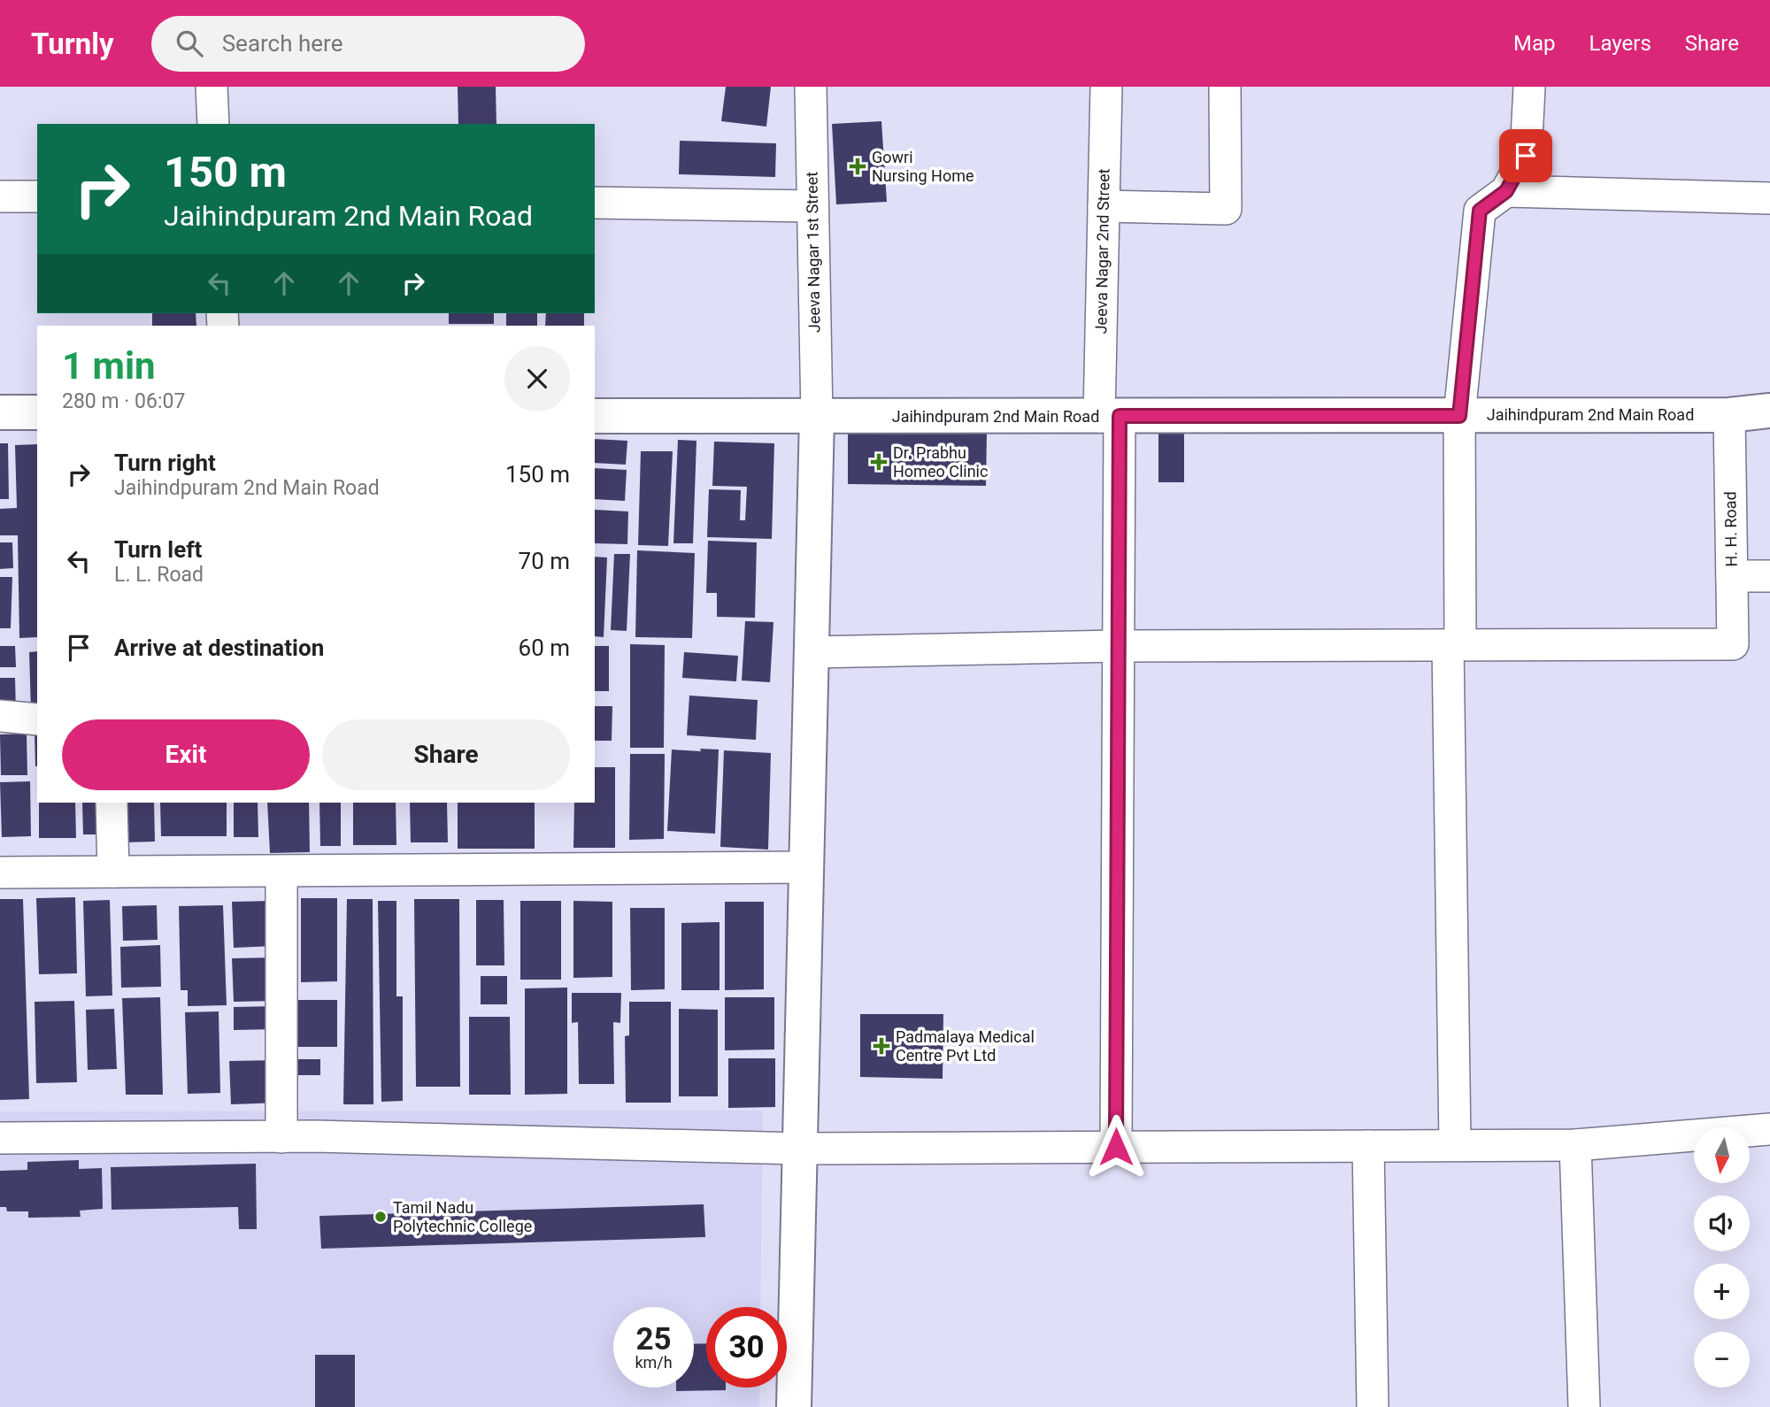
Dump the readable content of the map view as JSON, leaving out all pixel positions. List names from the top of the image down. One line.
{"streets":{"street":["Jeeva Nagar 2nd Street","Jeeva Nagar 1st Street","Jaihindpuram 2nd Main Road","H. H. Road"]},"crossings":[["Jeeva Nagar 2nd Street","Jaihindpuram 2nd Main Road"],["Jeeva Nagar 1st Street","Jaihindpuram 2nd Main Road"],["Jaihindpuram 2nd Main Road","H. H. Road"]],"places":{"health":["Gowri Nursing Home","Dr. Prabhu Homeo Clinic","Padmalaya Medical Centre Pvt Ltd"],"other":["Tamil Nadu Polytechnic College"]},"north":"bottom","page":{"header":"Turnly","search":"Search here","nav":["Map","Layers","Share"],"turn":["150 m","Jaihindpuram 2nd Main Road"],"heading":["1 min","280 m · 06:07"],"list":[{"name":"Turn right","note":"Jaihindpuram 2nd Main Road","value":"150 m"},{"name":"Turn left","note":"L. L. Road","value":"70 m"},{"name":"Arrive at destination","value":"60 m"}],"buttons":["Exit","Share"],"map_buttons":["+","−"],"speed":"25 km/h","limit":"30"}}
